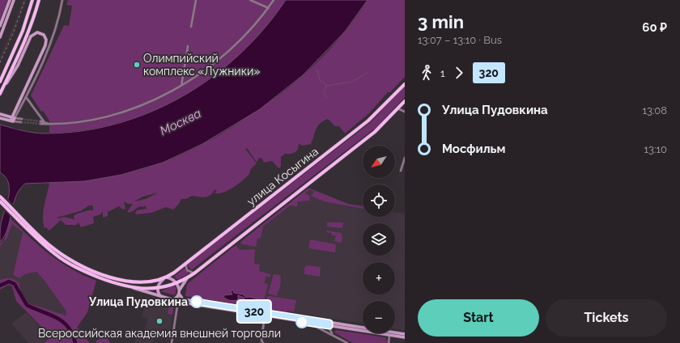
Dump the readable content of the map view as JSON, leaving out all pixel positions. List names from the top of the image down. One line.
{"streets":{"main road":["улица Косыгина"]},"water":["Москва"],"places":["Олимпийский комплекс «Лужники»","Улица Пудовкина","Всероссийская академия внешней торговли"],"lines":["bus line 320"],"north":"bottom left","page":{"on_map":"320","heading":["3 min","13:07 – 13:10 · Bus","60 ₽"],"legs":["1","320"],"list":[{"name":"Улица Пудовкина","value":"13:08"},{"name":"Мосфильм","value":"13:10"}],"map_buttons":["+","−"],"buttons":["Start","Tickets"]}}
